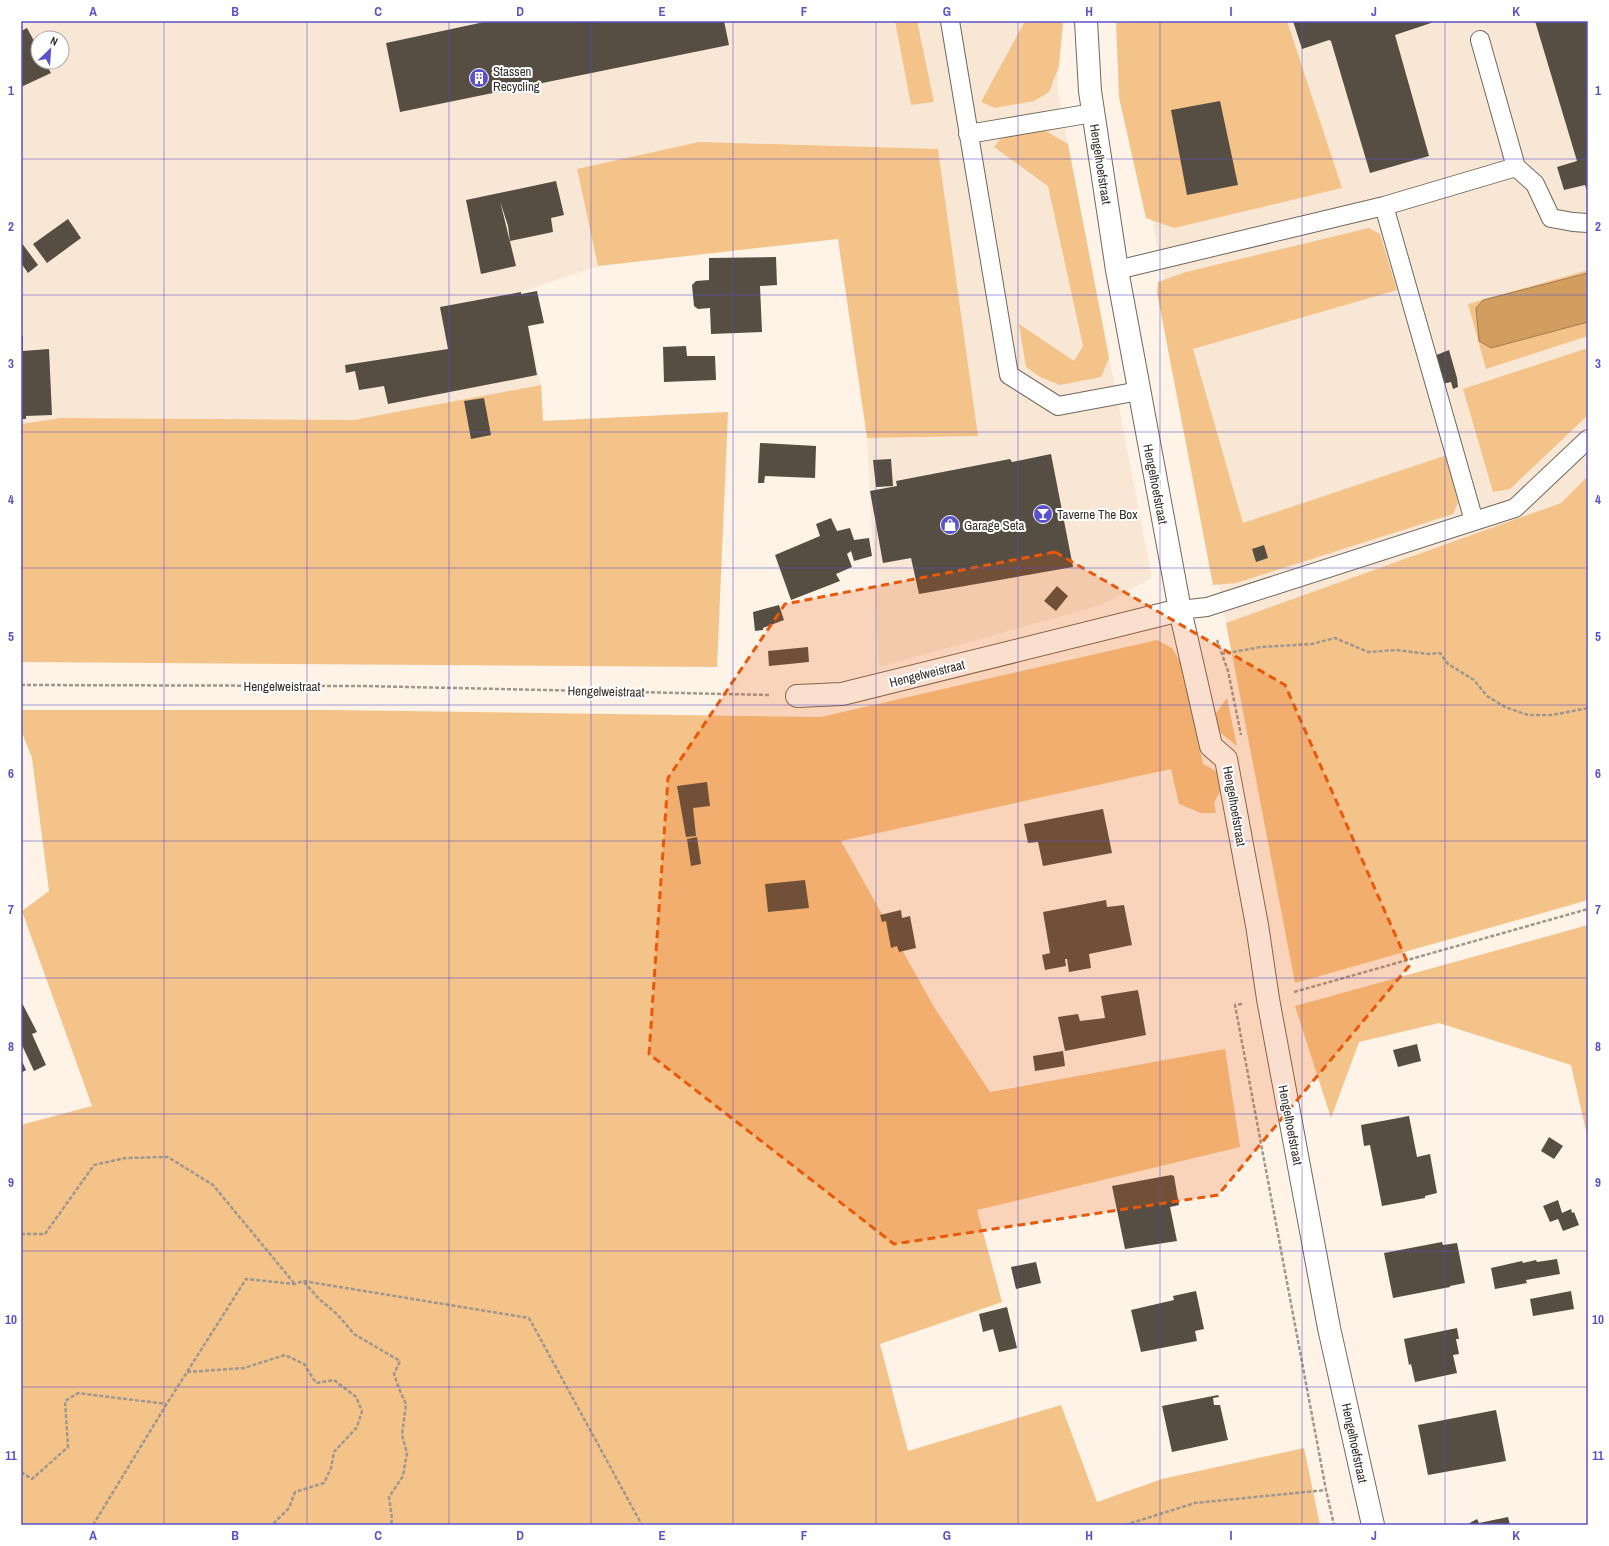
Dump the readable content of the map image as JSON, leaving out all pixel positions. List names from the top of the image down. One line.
{"streets":{"street":["Hengelhoefstraat","Hengelweistraat"]},"crossings":[["Hengelhoefstraat","Hengelweistraat"]],"places":{"building":["Stassen Recycling"],"bar":["Taverne The Box"],"shop":["Garage Seta"]},"north":"top right","grid":{"columns":["A","B","C","D","E","F","G","H","I","J","K"],"rows":["1","2","3","4","5","6","7","8","9","10","11"]}}
